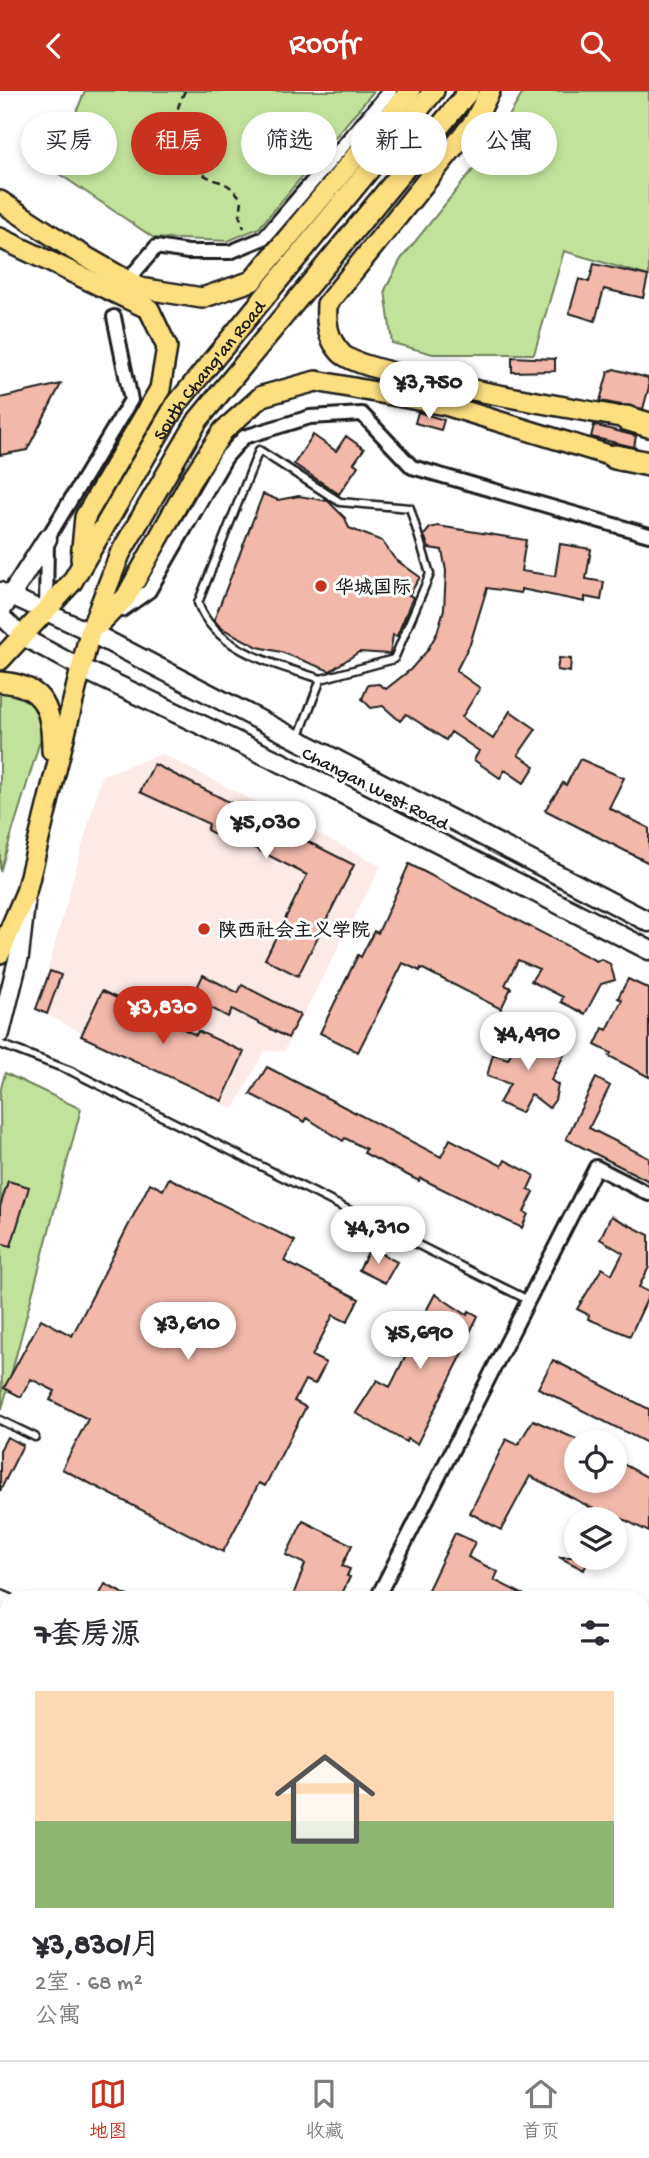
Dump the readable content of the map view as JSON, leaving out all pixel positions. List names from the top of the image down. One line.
{"streets":{"main road":["South Chang'an Road","Changan West Road"]},"places":["华城国际","陕西社会主义学院"],"page":{"header":"Roofr","chip":["买房","租房","筛选","新上","公寓"],"price":["¥3,750","¥5,030","¥3,830","¥4,490","¥4,310","¥3,610","¥5,690"],"heading":"7套房源","list":[{"name":"¥3,830/月","note":"2室 · 68 m² · 公寓"}],"tabs":["地图","收藏","首页"]}}
